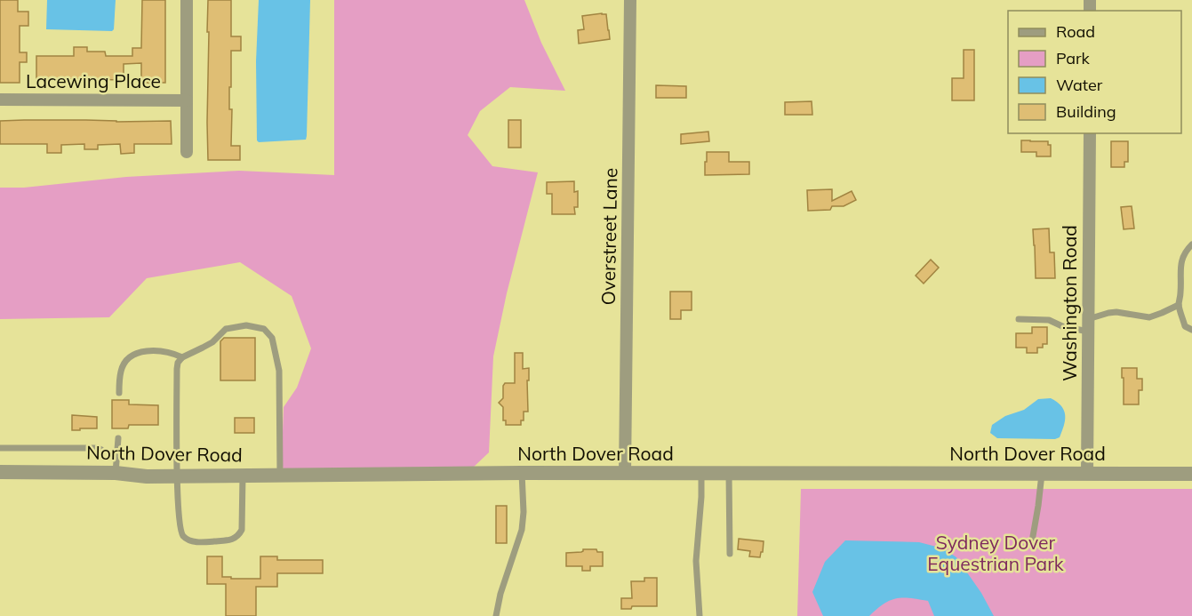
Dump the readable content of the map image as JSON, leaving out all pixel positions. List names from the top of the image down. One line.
{"streets":{"street":["Lacewing Place","Overstreet Lane","Washington Road","North Dover Road"]},"crossings":[["Overstreet Lane","North Dover Road"],["Washington Road","North Dover Road"]],"parks":["Sydney Dover Equestrian Park"],"legend":["Road","Park","Water","Building"]}
